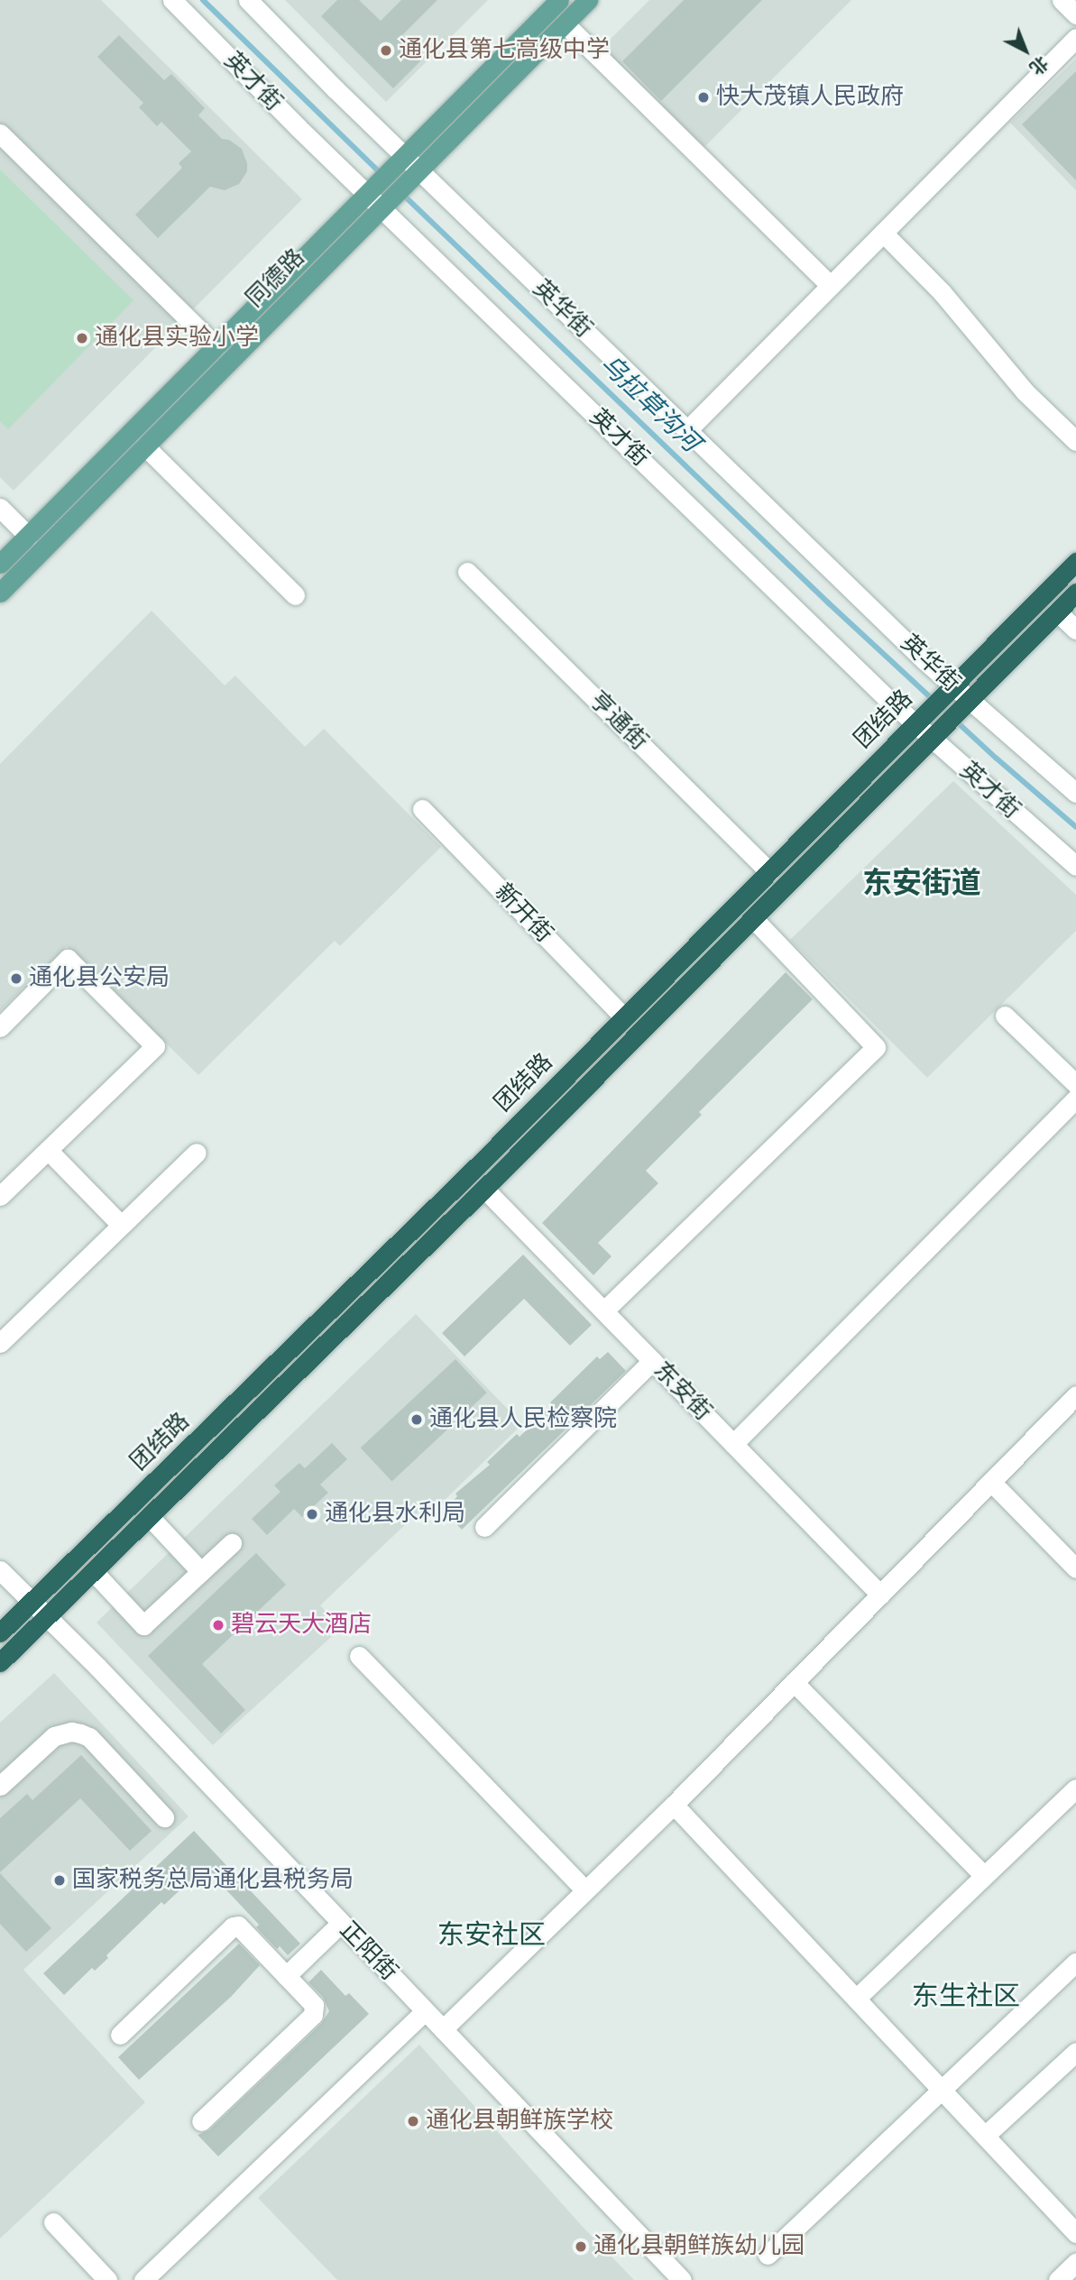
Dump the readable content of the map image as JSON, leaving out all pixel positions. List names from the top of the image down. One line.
{"streets":{"highway":["团结路"],"main road":["同德路"],"street":["英才街","英华街","亨通街","新开街","东安街","正阳街"]},"crossings":[["英才街","同德路"],["英才街","团结路"],["同德路","英华街"],["英华街","团结路"],["团结路","亨通街"],["团结路","新开街"],["团结路","东安街"],["团结路","正阳街"]],"districts":["东安街道","东安社区","东生社区"],"water":["乌拉草沟河"],"places":["通化县第七高级中学","快大茂镇人民政府","通化县实验小学","通化县公安局","通化县人民检察院","通化县水利局","碧云天大酒店","国家税务总局通化县税务局","通化县朝鲜族学校","通化县朝鲜族幼儿园"],"north":"bottom right"}
